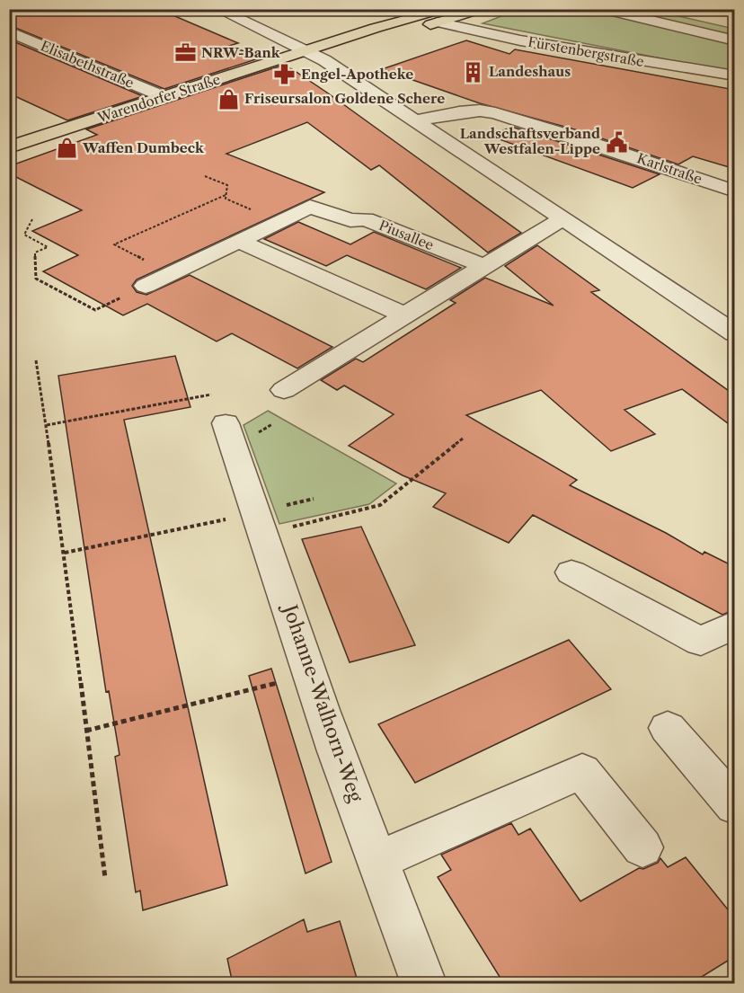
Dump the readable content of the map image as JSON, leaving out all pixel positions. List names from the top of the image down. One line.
{"streets":{"main road":["Warendorfer Straße"],"street":["Fürstenbergstraße","Elisabethstraße","Karlstraße","Piusallee","Johanne-Walhorn-Weg"]},"crossings":[["Elisabethstraße","Warendorfer Straße"]],"places":{"office":["NRW-Bank"],"building":["Landeshaus"],"pharmacy":["Engel-Apotheke"],"shop":["Friseursalon Goldene Schere","Waffen Dumbeck"],"public building":["Landschaftsverband Westfalen-Lippe"]}}
